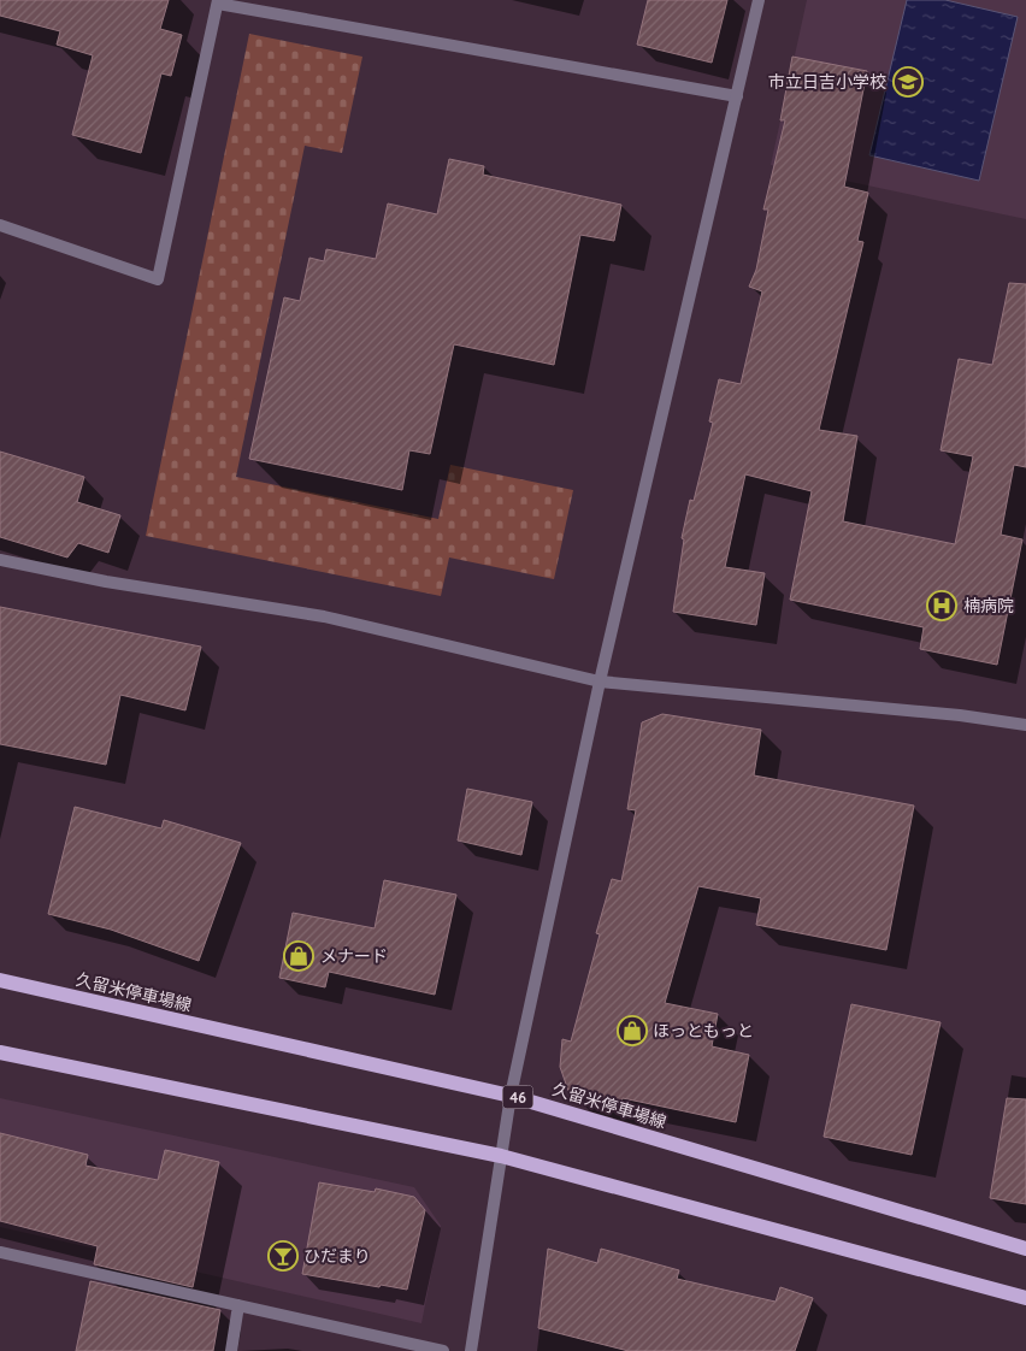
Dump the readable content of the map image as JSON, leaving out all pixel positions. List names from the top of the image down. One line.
{"streets":{"main road":["久留米停車場線","46"]},"places":{"school or university":["市立日吉小学校"],"hospital":["楠病院"],"shop":["メナード","ほっともっと"],"bar":["ひだまり"]}}
